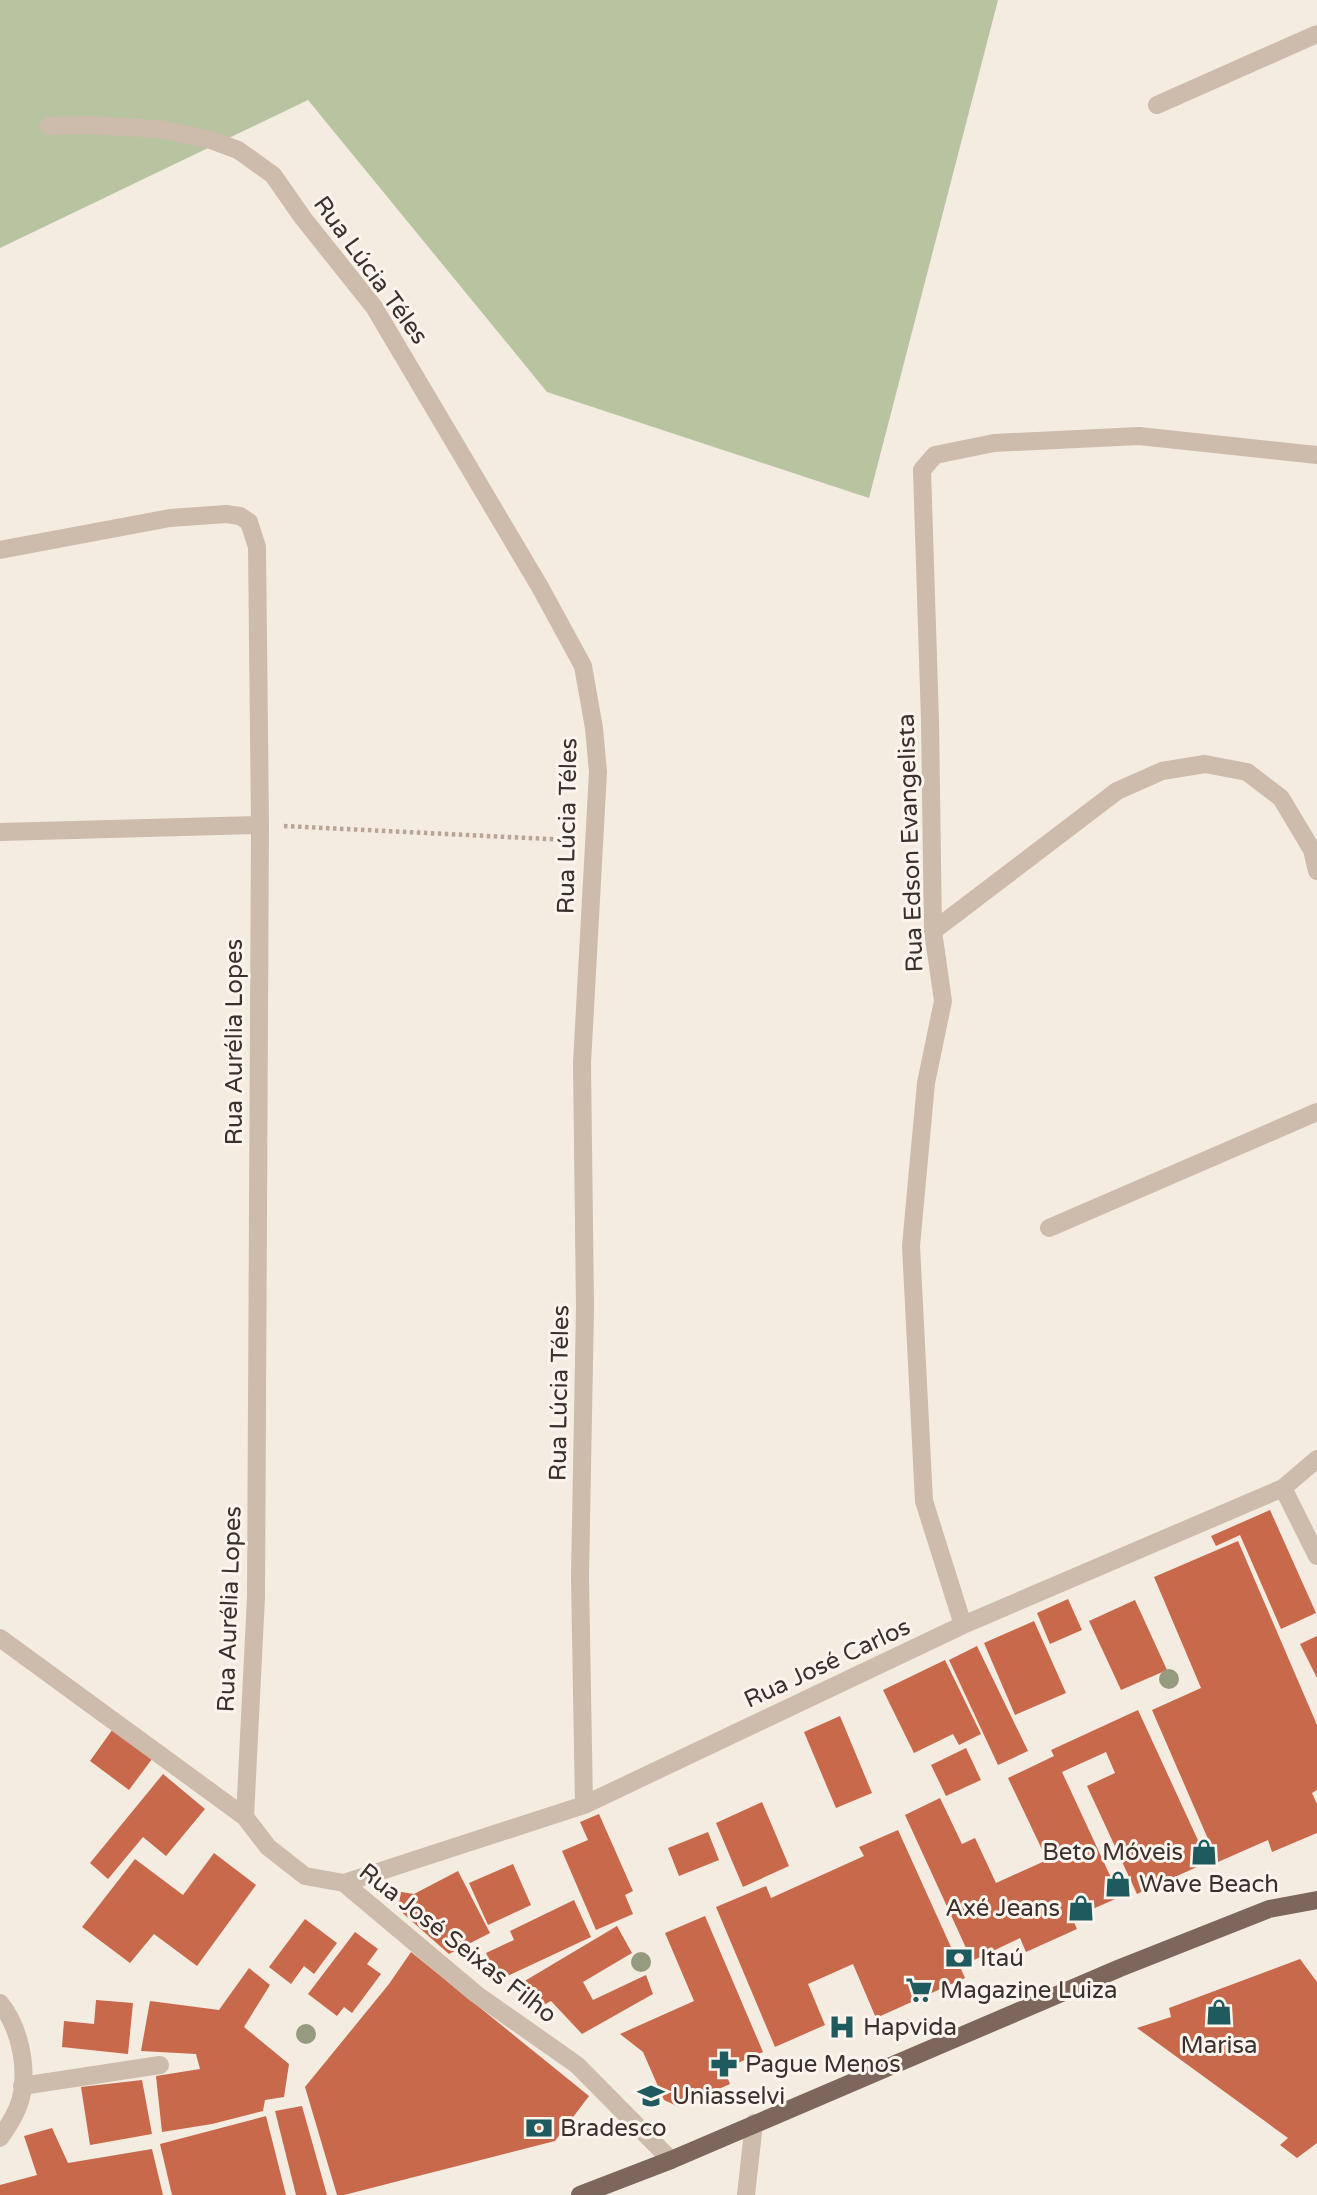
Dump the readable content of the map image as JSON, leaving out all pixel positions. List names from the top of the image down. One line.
{"streets":{"street":["Rua Lúcia Téles","Rua Edson Evangelista","Rua Aurélia Lopes","Rua José Carlos","Rua José Seixas Filho"]},"crossings":[["Rua Lúcia Téles","Rua José Carlos"],["Rua Edson Evangelista","Rua José Carlos"],["Rua Aurélia Lopes","Rua José Seixas Filho"],["Rua José Carlos","Rua José Seixas Filho"]],"places":{"shop":["Beto Móveis","Wave Beach","Axé Jeans","Marisa"],"bank":["Itaú","Bradesco"],"supermarket":["Magazine Luiza"],"hospital":["Hapvida"],"pharmacy":["Pague Menos"],"school or university":["Uniasselvi"]}}
